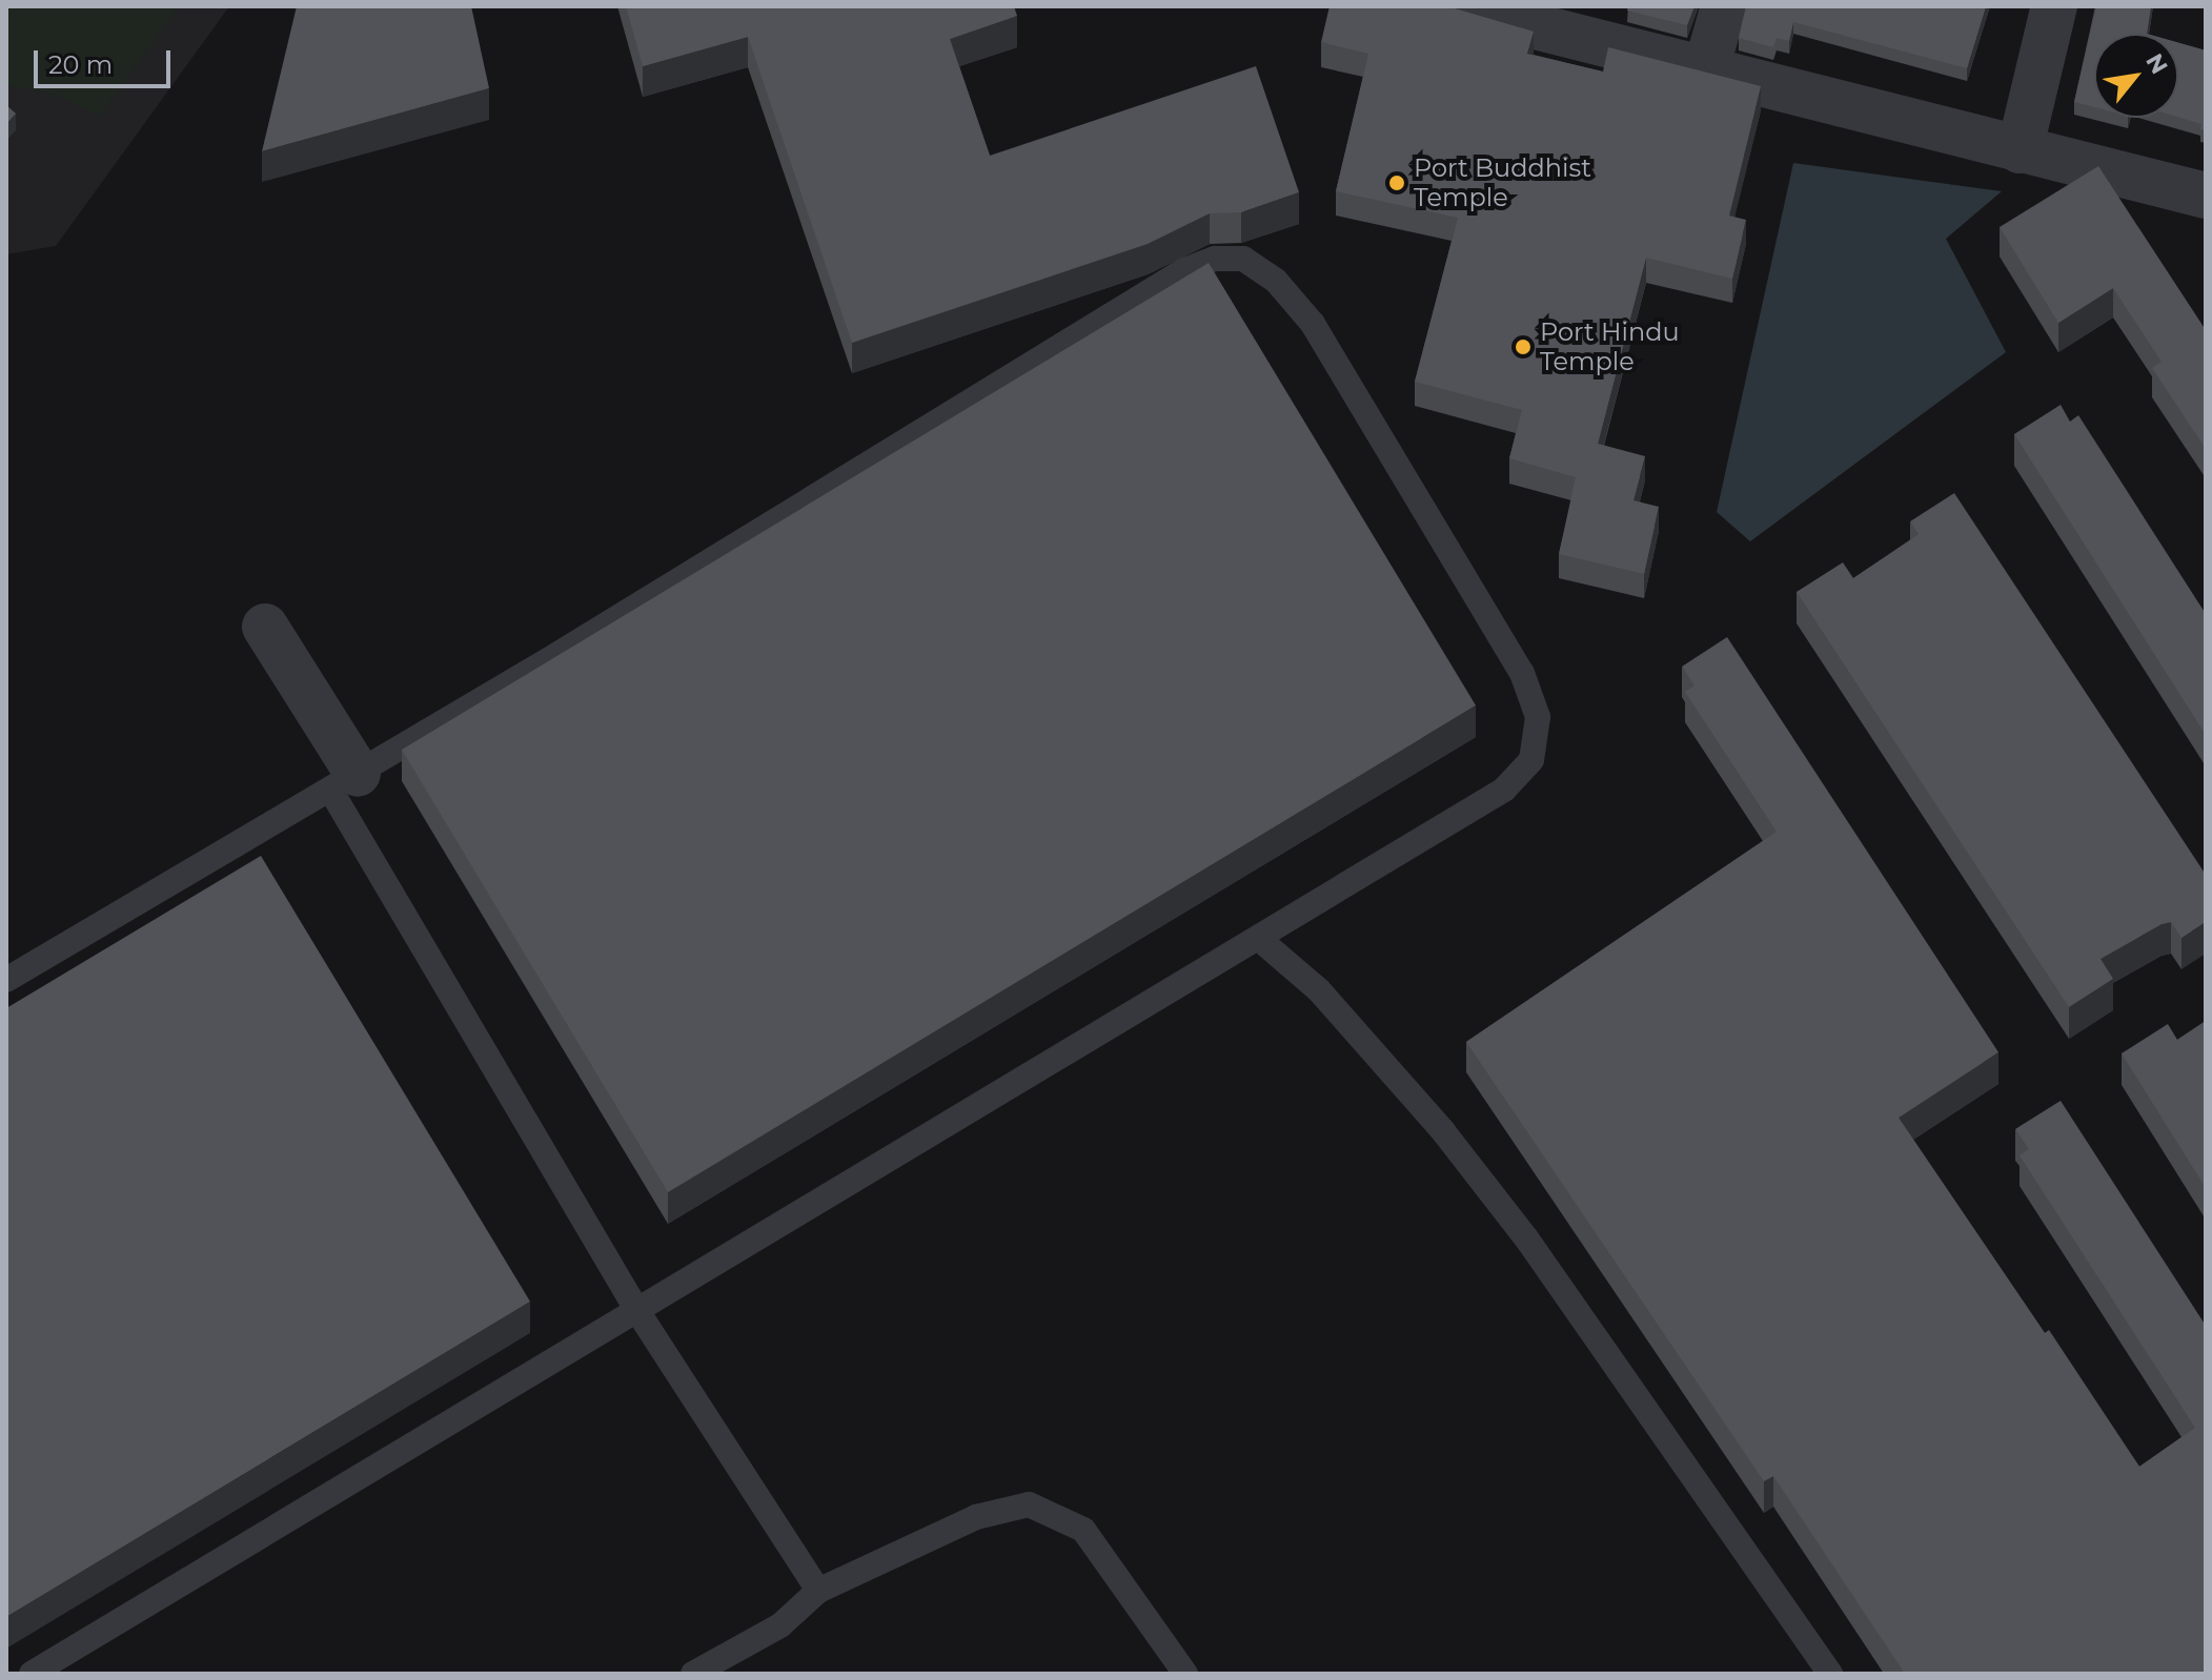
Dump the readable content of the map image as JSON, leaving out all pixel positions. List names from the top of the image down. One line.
{"places":["Port Buddhist Temple","Port Hindu Temple"],"scale_bar":"20 m","north":"top right"}
